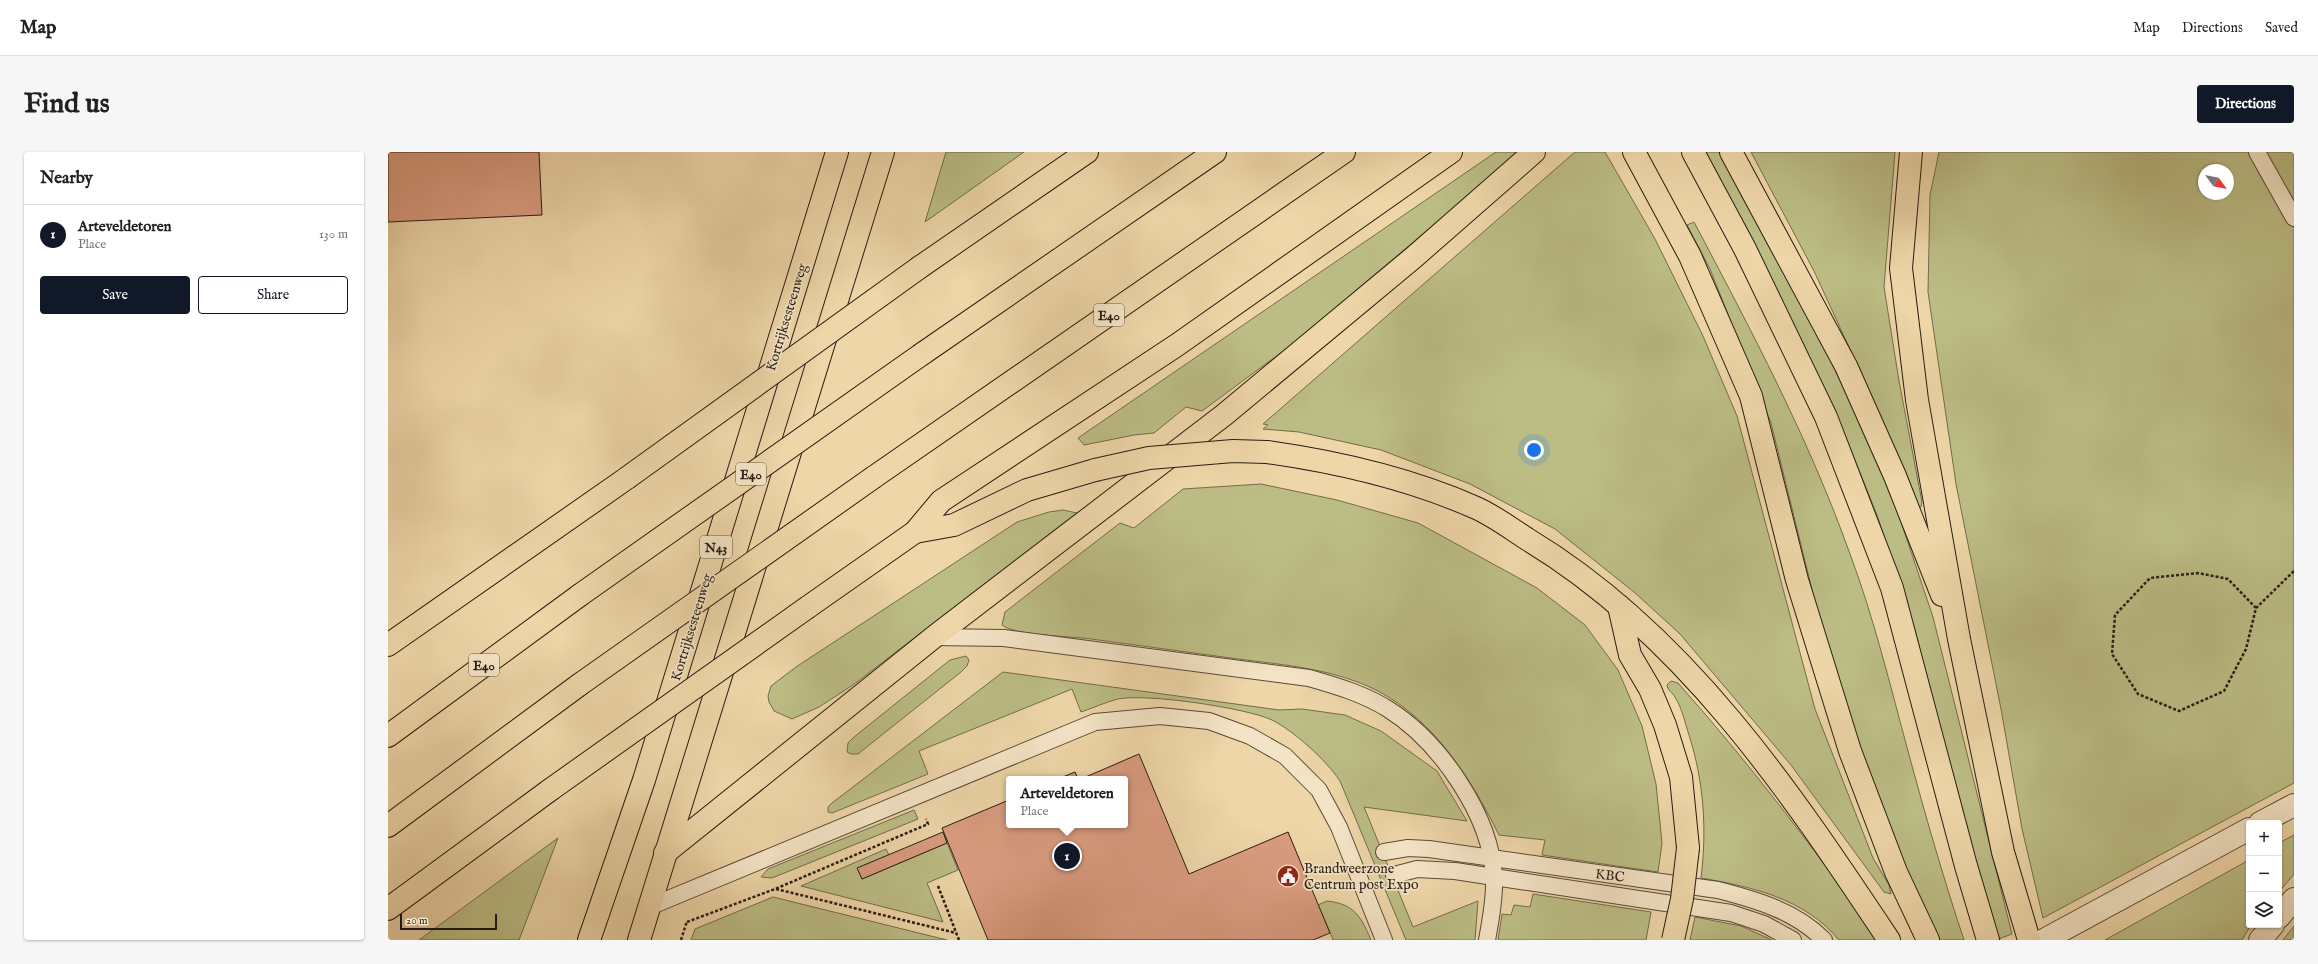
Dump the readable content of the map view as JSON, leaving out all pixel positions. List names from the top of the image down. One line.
{"streets":{"main road":["E40","Kortrijksesteenweg","N43"],"lane":["KBC"]},"places":{"public building":["Brandweerzone Centrum post Expo"]},"scale_bar":"20 m","north":"bottom right","page":{"header":"Map","nav":["Map","Directions","Saved"],"buttons":["Directions",["Save","Share"]],"title":"Find us","heading":"Nearby","list":[{"mark":"1","name":"Arteveldetoren","note":"Place","value":"130 m"}],"popup":["Arteveldetoren","Place"],"map_buttons":["+","−"],"pins":"1","scale":"20 m"}}
